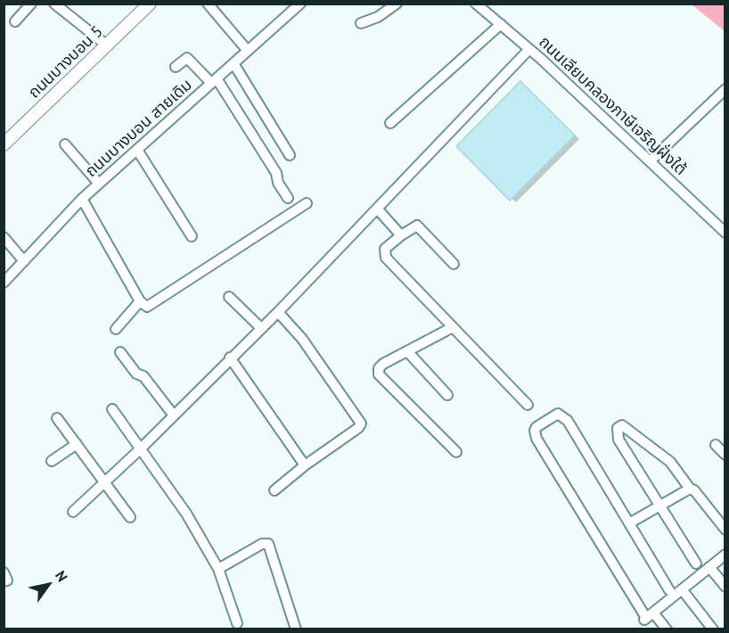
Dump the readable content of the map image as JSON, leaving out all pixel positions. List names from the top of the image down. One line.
{"streets":{"main road":["ถนนบางบอน 5"],"street":["ถนนเลียบคลองภาษีเจริญฝั่งใต้","ถนนบางบอน สายเดิม"]},"north":"top right"}
